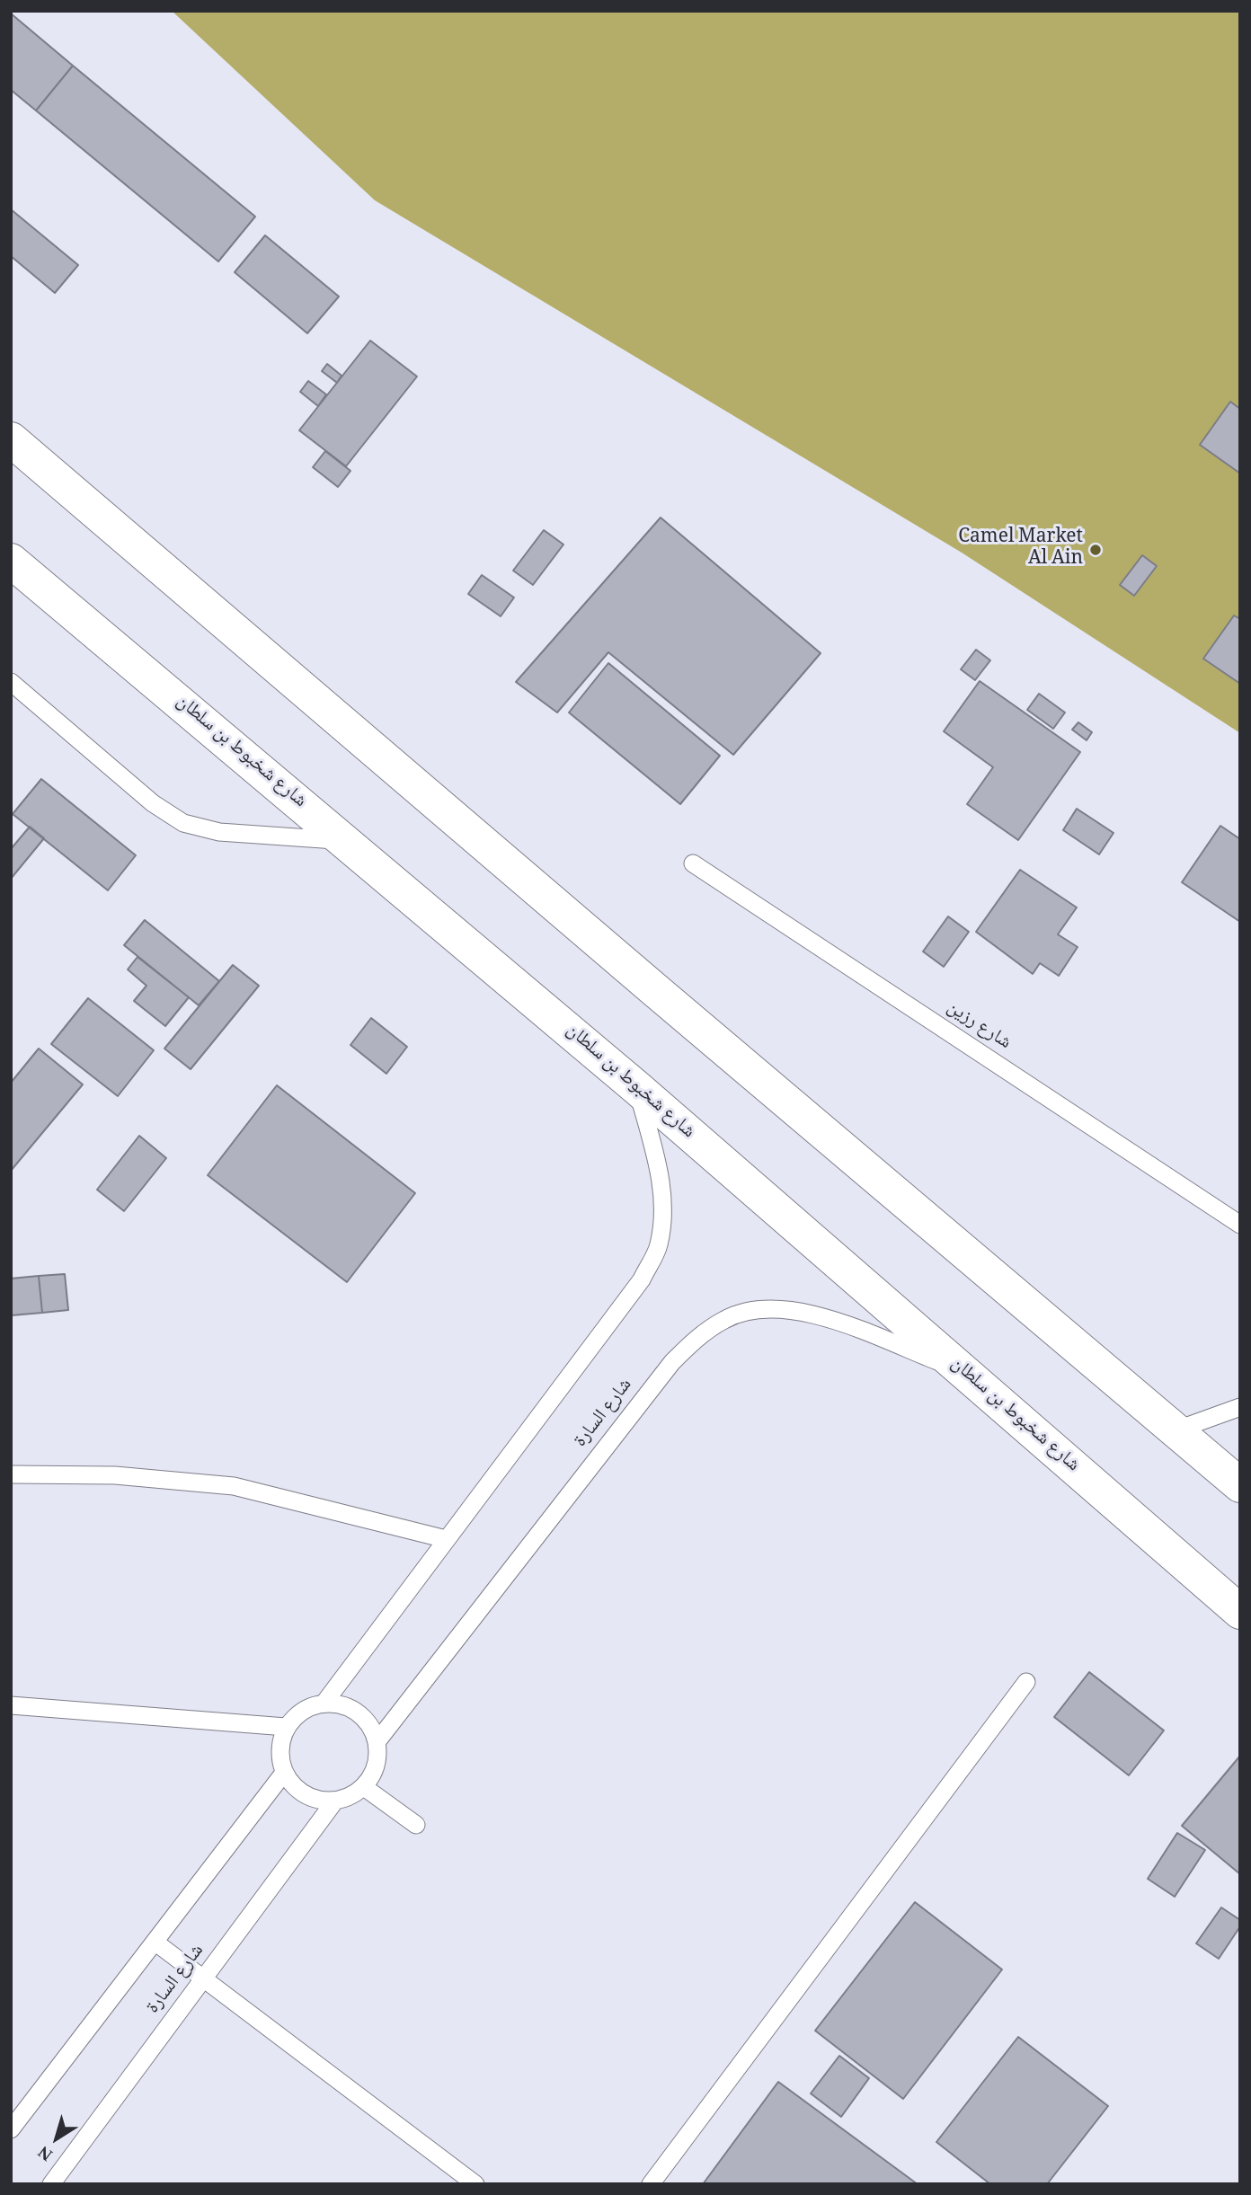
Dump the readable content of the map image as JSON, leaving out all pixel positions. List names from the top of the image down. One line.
{"streets":{"main road":["شارع شخبوط بن سلطان"],"lane":["شارع رزين","شارع السارة"]},"crossings":[["شارع شخبوط بن سلطان","شارع السارة"]],"places":["Camel Market Al Ain"],"north":"bottom left"}
